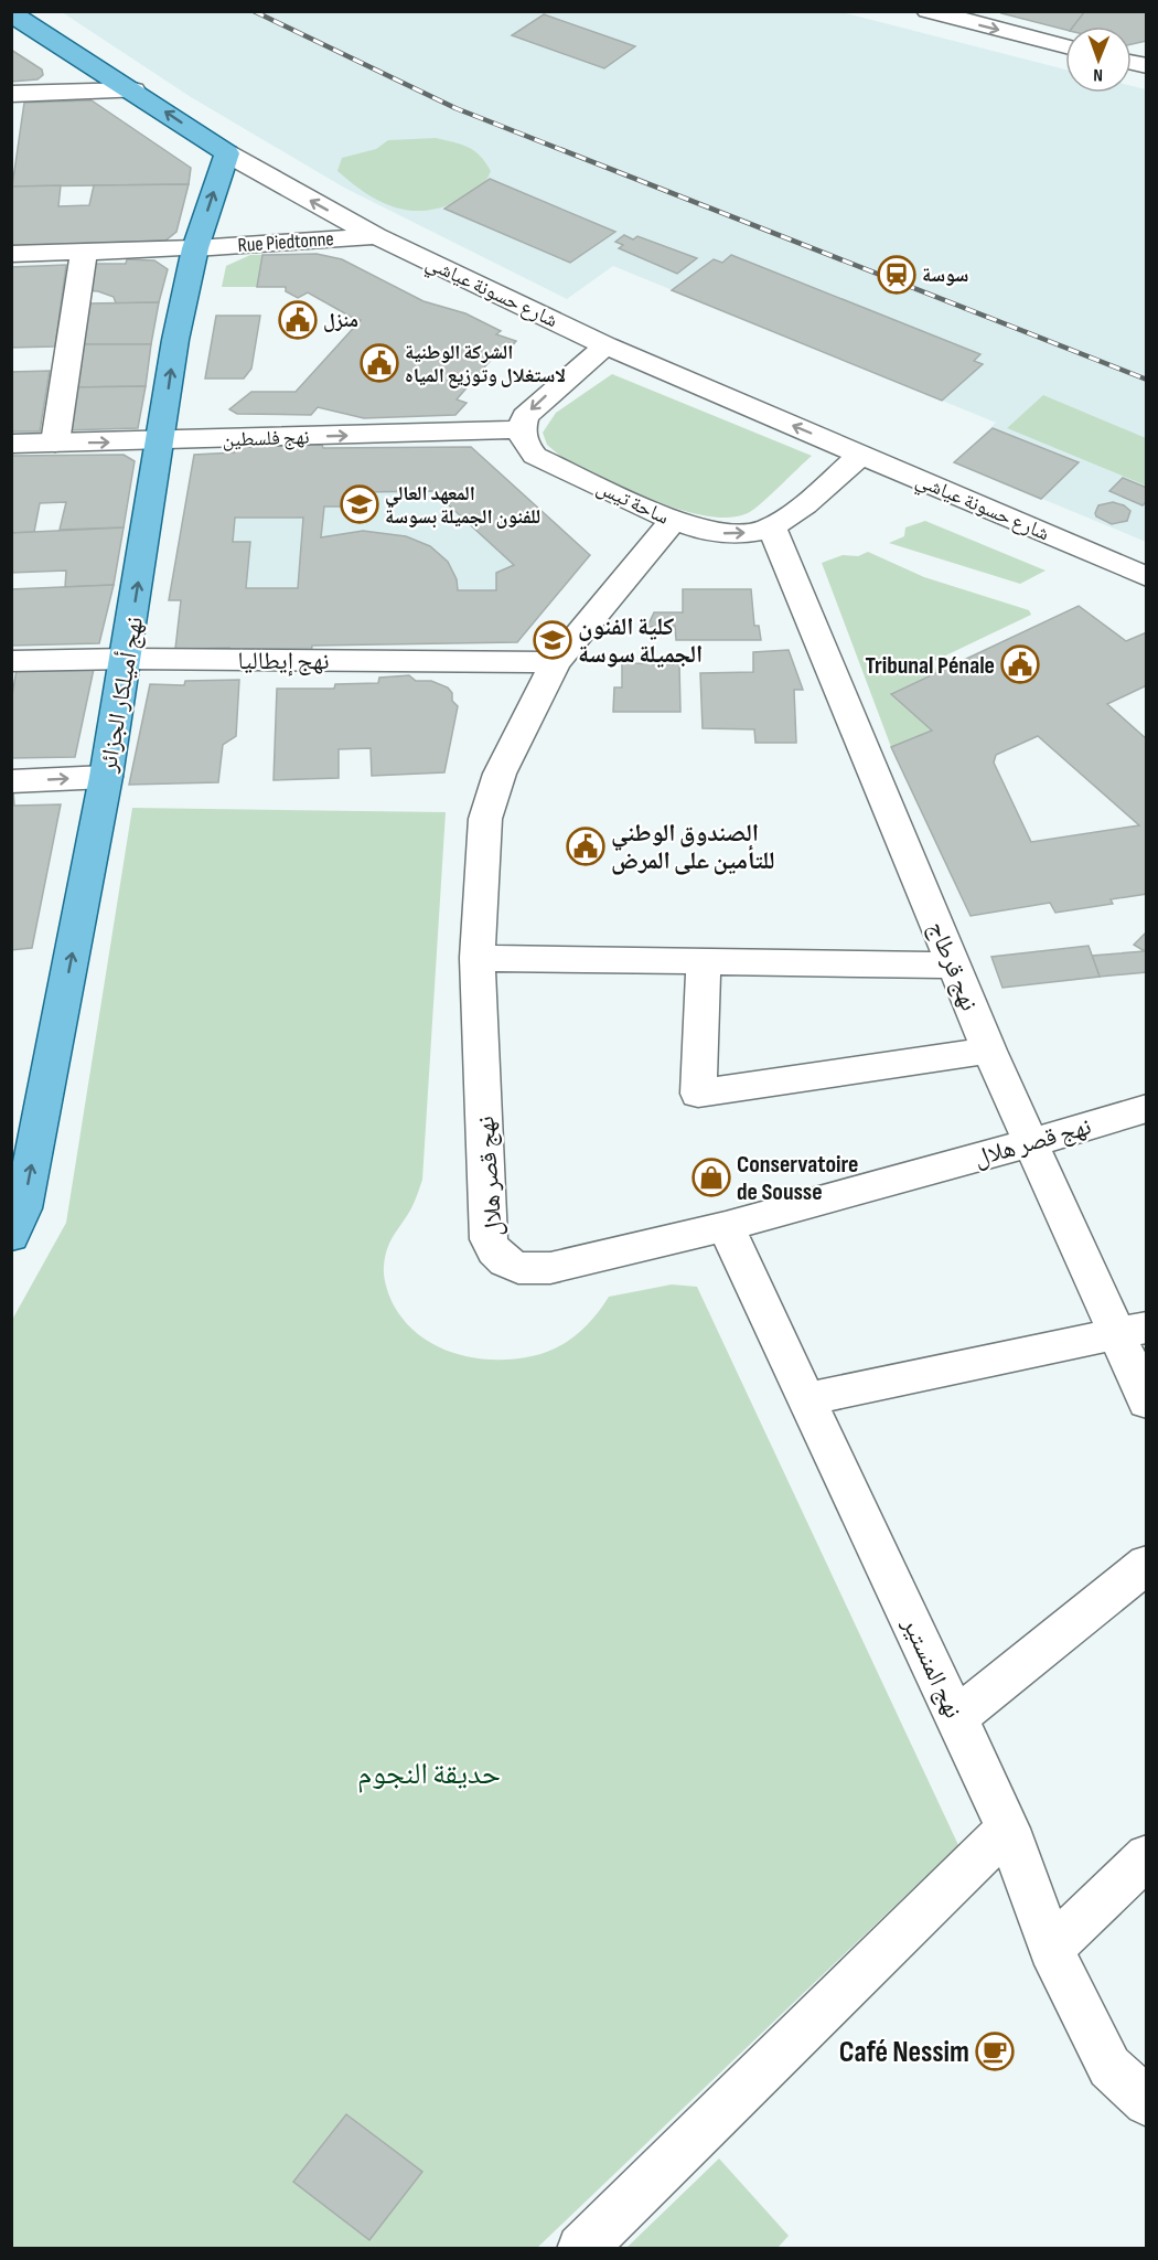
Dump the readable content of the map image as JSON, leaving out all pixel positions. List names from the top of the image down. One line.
{"streets":{"main road":["شارع حسونة عياشي","نهج أميلكار الجزائر"],"street":["Rue Piedtonne","نهج فلسطين","ساحة تيس","نهج إيطاليا","نهج قرطاج","نهج قصر هلال","نهج المنستير"]},"crossings":[["Rue Piedtonne","شارع حسونة عياشي"],["Rue Piedtonne","نهج أميلكار الجزائر"],["شارع حسونة عياشي","ساحة تيس"],["شارع حسونة عياشي","نهج أميلكار الجزائر"],["نهج فلسطين","ساحة تيس"],["نهج فلسطين","نهج أميلكار الجزائر"],["ساحة تيس","نهج قرطاج"],["ساحة تيس","نهج قصر هلال"],["نهج إيطاليا","نهج أميلكار الجزائر"],["نهج إيطاليا","نهج قصر هلال"],["نهج قرطاج","نهج قصر هلال"],["نهج قصر هلال","نهج المنستير"]],"one_way":["شارع حسونة عياشي","نهج فلسطين","نهج أميلكار الجزائر"],"parks":["حديقة النجوم"],"places":{"station":["سوسة"],"public building":["منزل","الشركة الوطنية لاستغلال وتوزيع المياه","Tribunal Pénale","الصندوق الوطني للتأمين على المرض"],"school or university":["المعهد العالي للفنون الجميلة بسوسة","كلية الفنون الجميلة سوسة"],"shop":["Conservatoire de Sousse"],"cafe":["Café Nessim"]},"north":"bottom"}
